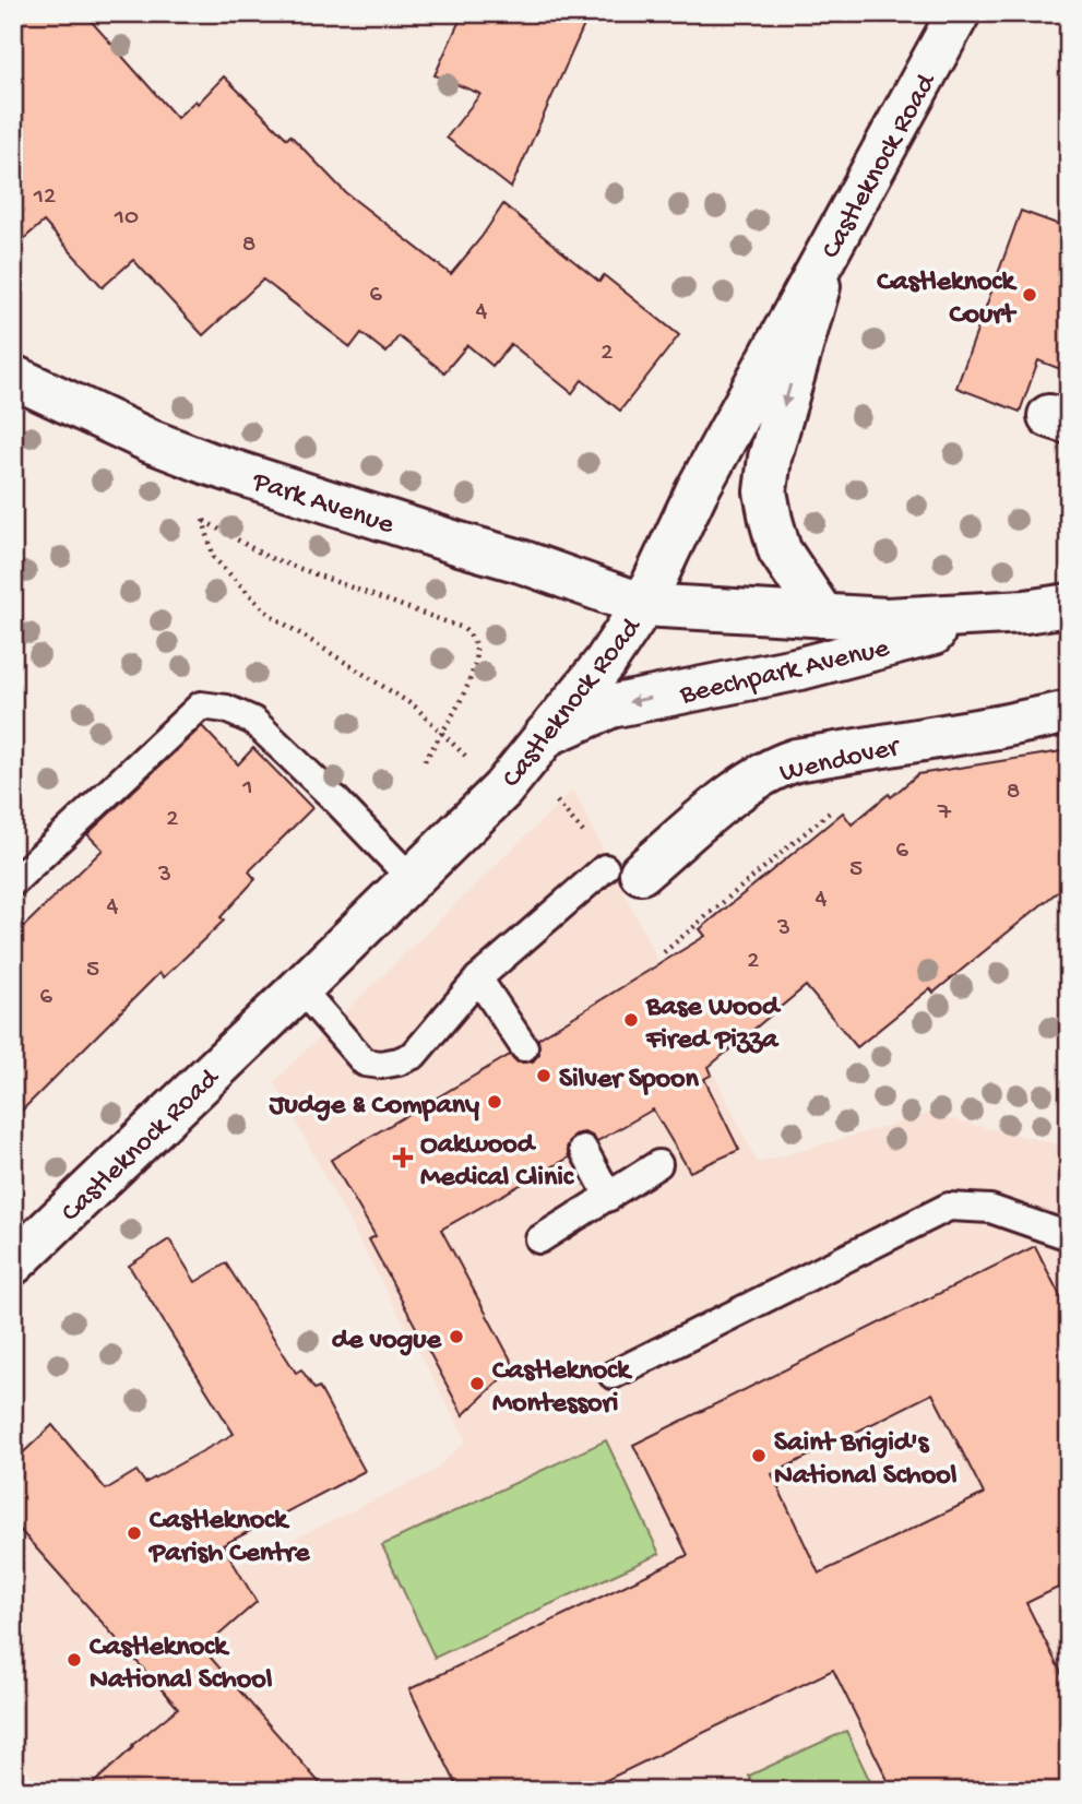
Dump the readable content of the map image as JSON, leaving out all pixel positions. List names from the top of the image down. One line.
{"streets":{"street":["Castleknock Road","Park Avenue","Beechpark Avenue","Wendover"]},"crossings":[["Castleknock Road","Park Avenue"],["Castleknock Road","Beechpark Avenue"],["Park Avenue","Beechpark Avenue"]],"places":{"other":["Castleknock Court","Base Wood Fired Pizza","Silver Spoon","Judge & Company","de vogue","Castleknock Montessori","Saint Brigid's National School","Castleknock Parish Centre","Castleknock National School"],"health":["Oakwood Medical Clinic"]},"house_numbers":["12","10","8","6","4","2","1","8","7","2","6","5","3","4","4","3","2","5","6"]}
